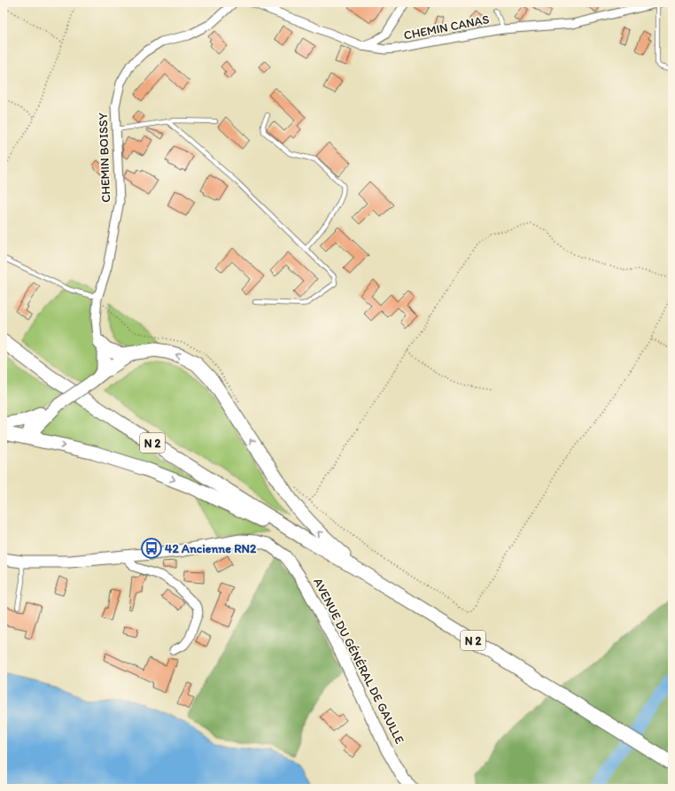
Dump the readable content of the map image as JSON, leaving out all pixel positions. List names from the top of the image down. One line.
{"streets":{"main road":["N 2","AVENUE DU GÉNÉRAL DE GAULLE"],"street":["CHEMIN CANAS","CHEMIN BOISSY"]},"crossings":[["CHEMIN BOISSY","N 2"]],"places":{"bus stop":["42 Ancienne RN2"]}}
